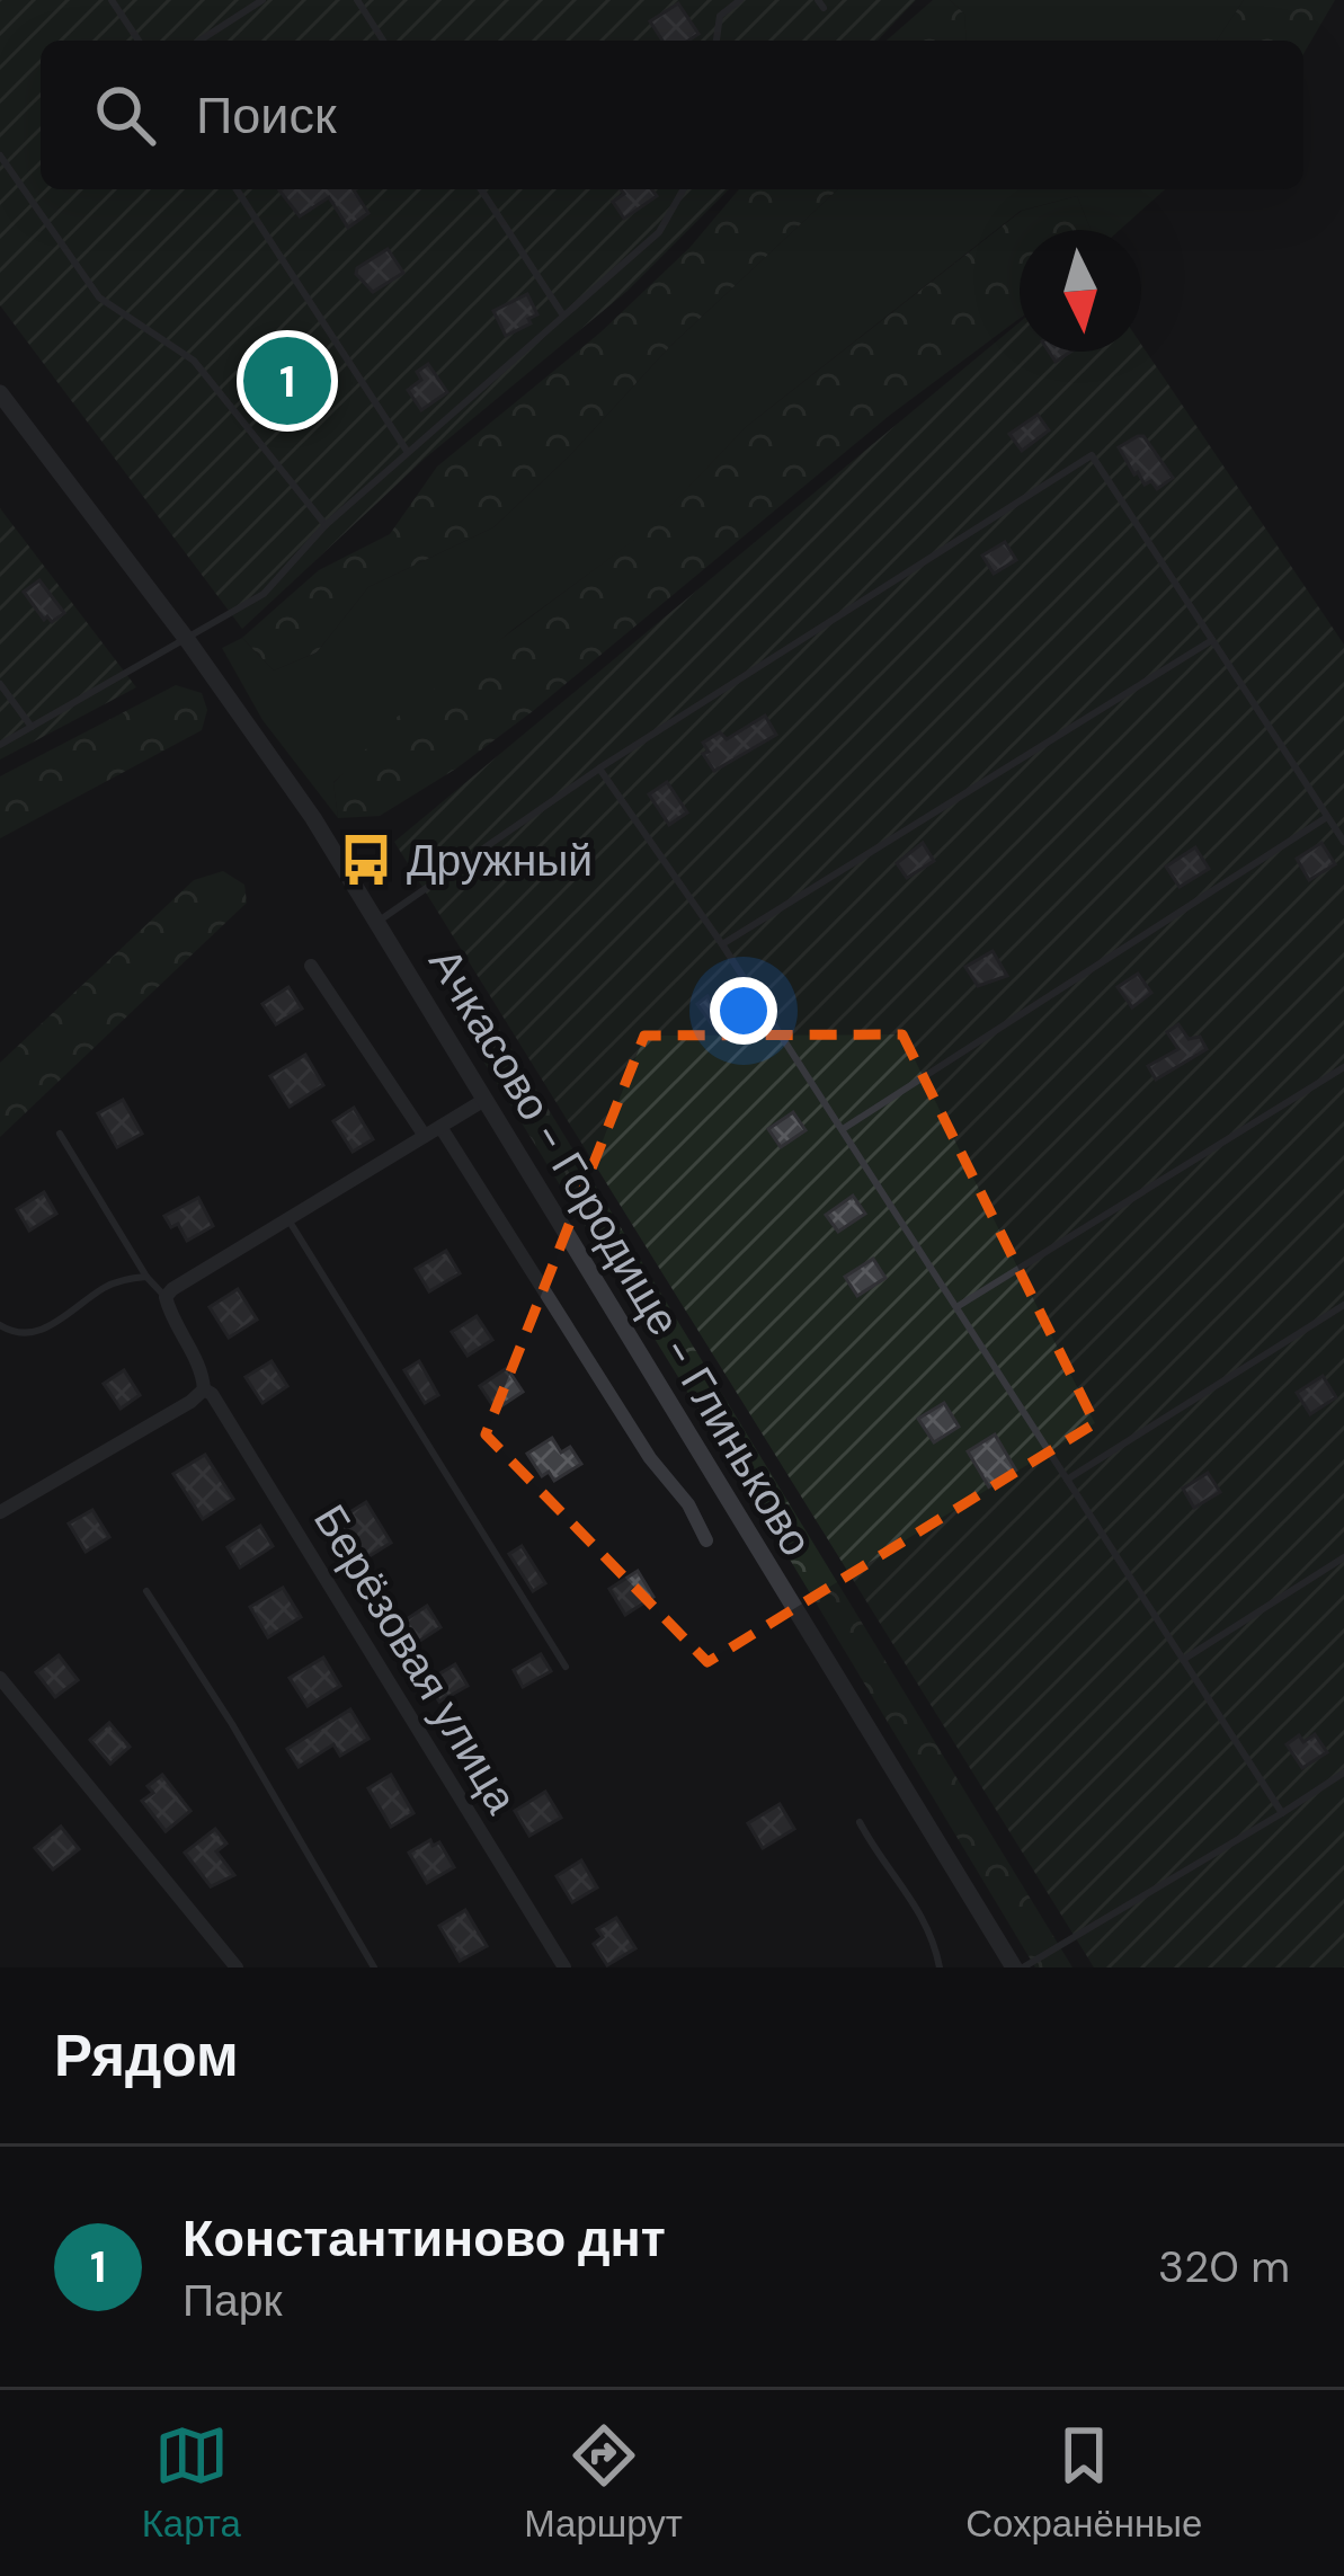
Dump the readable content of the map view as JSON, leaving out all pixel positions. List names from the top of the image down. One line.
{"streets":{"street":["Ачкасово - Городище - Глиньково","Берёзовая улица"]},"places":{"bus stop":["Дружный"]},"north":"bottom","page":{"search":"Поиск","pins":"1","heading":"Рядом","list":[{"mark":"1","name":"Константиново днт","note":"Парк","value":"320 m"}],"nav":["Карта","Маршрут","Сохранённые"]}}
